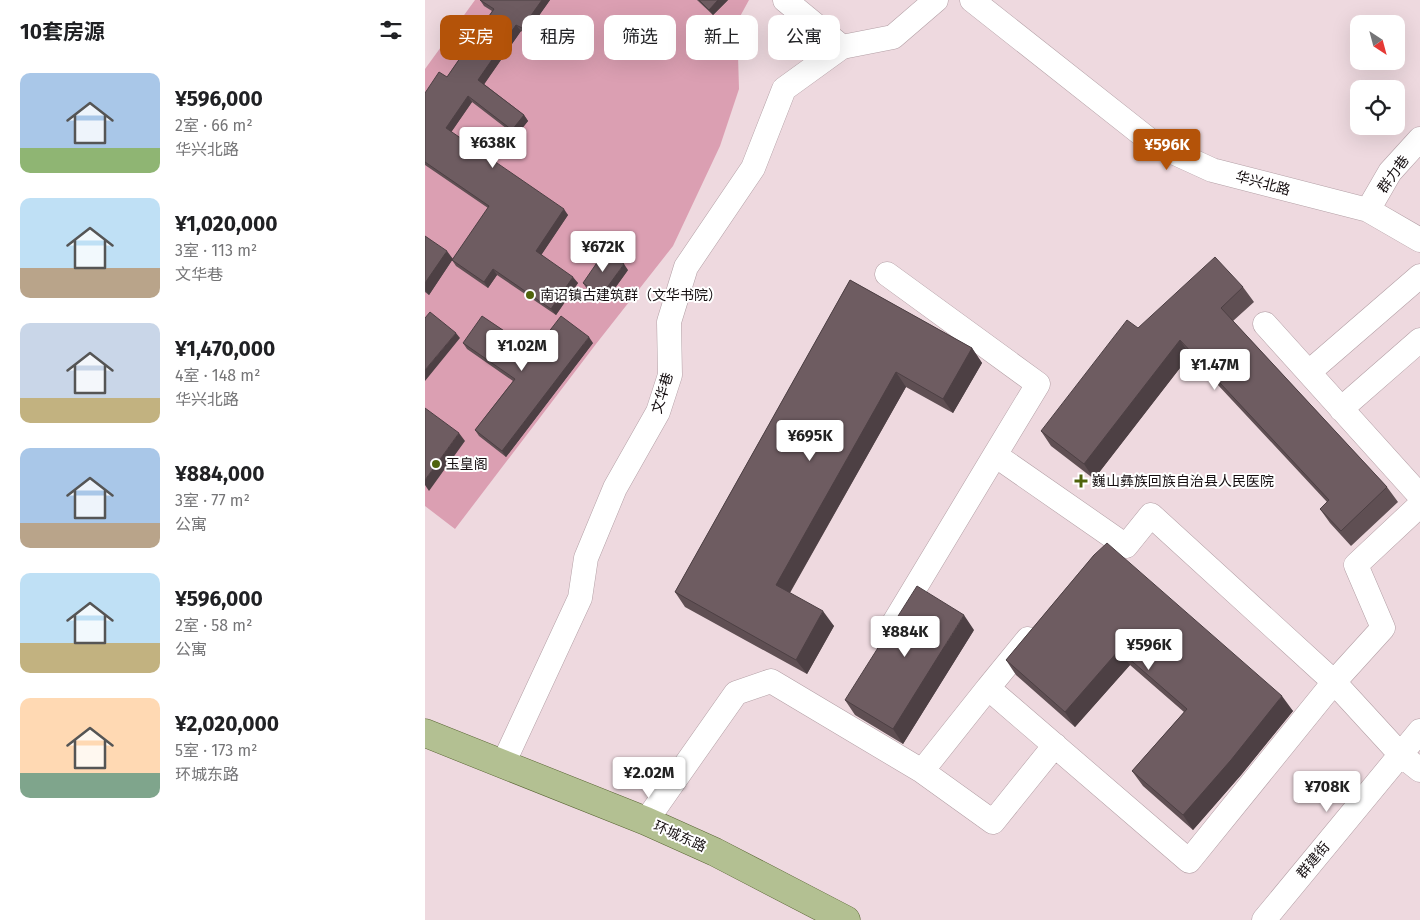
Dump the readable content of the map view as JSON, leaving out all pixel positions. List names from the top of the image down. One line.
{"streets":{"main road":["环城东路"],"street":["群力巷","华兴北路","文华巷","群建街"]},"crossings":[["群力巷","华兴北路"],["文华巷","环城东路"]],"places":{"other":["南诏镇古建筑群（文华书院）","玉皇阁"],"health":["巍山彝族回族自治县人民医院"]},"north":"bottom right","page":{"heading":"10套房源","chip":["买房","租房","筛选","新上","公寓"],"list":[{"name":"¥596,000","note":"2室 · 66 m² · 华兴北路"},{"name":"¥1,020,000","note":"3室 · 113 m² · 文华巷"},{"name":"¥1,470,000","note":"4室 · 148 m² · 华兴北路"},{"name":"¥884,000","note":"3室 · 77 m² · 公寓"},{"name":"¥596,000","note":"2室 · 58 m² · 公寓"},{"name":"¥2,020,000","note":"5室 · 173 m² · 环城东路"}],"price":["¥638K","¥596K","¥672K","¥1.02M","¥1.47M","¥695K","¥884K","¥596K","¥2.02M","¥708K"]}}
